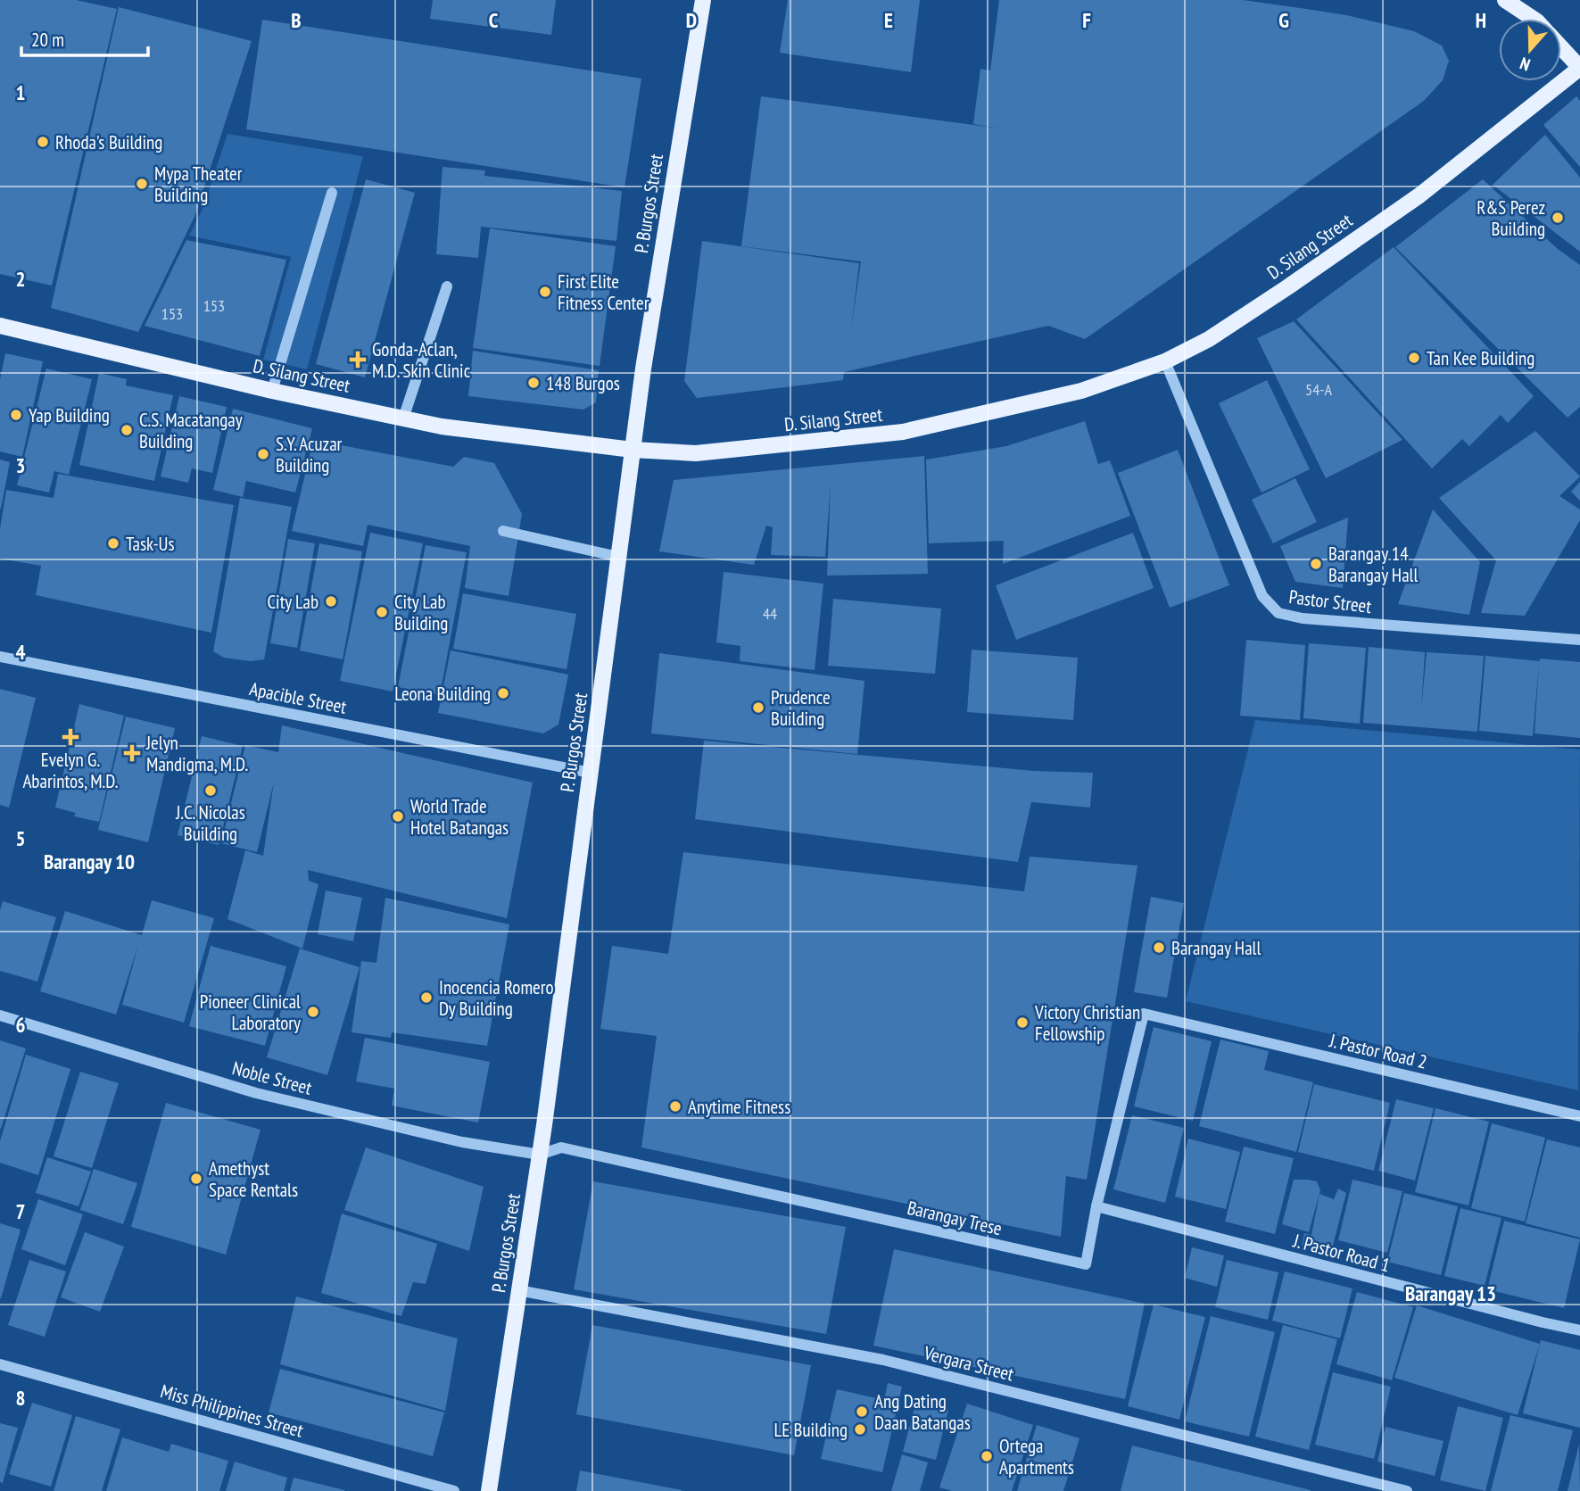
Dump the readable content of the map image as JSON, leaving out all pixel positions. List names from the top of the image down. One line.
{"streets":{"main road":["P. Burgos Street","D. Silang Street"],"street":["Pastor Street","Apacible Street","J. Pastor Road 2","Noble Street","Barangay Trese","J. Pastor Road 1","Vergara Street","Miss Philippines Street"]},"crossings":[["P. Burgos Street","D. Silang Street"],["P. Burgos Street","Apacible Street"],["P. Burgos Street","Noble Street"],["P. Burgos Street","Barangay Trese"],["P. Burgos Street","Vergara Street"],["D. Silang Street","Pastor Street"],["J. Pastor Road 2","Barangay Trese"],["Noble Street","Barangay Trese"],["Barangay Trese","J. Pastor Road 1"]],"districts":["Barangay 10","Barangay 13"],"places":{"other":["Rhoda's Building","Mypa Theater Building","R&S Perez Building","First Elite Fitness Center","Tan Kee Building","148 Burgos","Yap Building","C.S. Macatangay Building","S.Y. Acuzar Building","Task-Us","Barangay 14 Barangay Hall","City Lab","City Lab Building","Leona Building","Prudence Building","J.C. Nicolas Building","World Trade Hotel Batangas","Barangay Hall","Inocencia Romero Dy Building","Pioneer Clinical Laboratory","Victory Christian Fellowship","Anytime Fitness","Amethyst Space Rentals","Ang Dating Daan Batangas","LE Building","Ortega Apartments"],"health":["Gonda-Aclan, M.D. Skin Clinic","Evelyn G. Abarintos, M.D.","Jelyn Mandigma, M.D."]},"house_numbers":["153","153","54-A","44"],"scale_bar":"20 m","north":"bottom","grid":{"columns":["B","C","D","E","F","G","H"],"rows":["1","2","3","4","5","6","7","8"]}}
